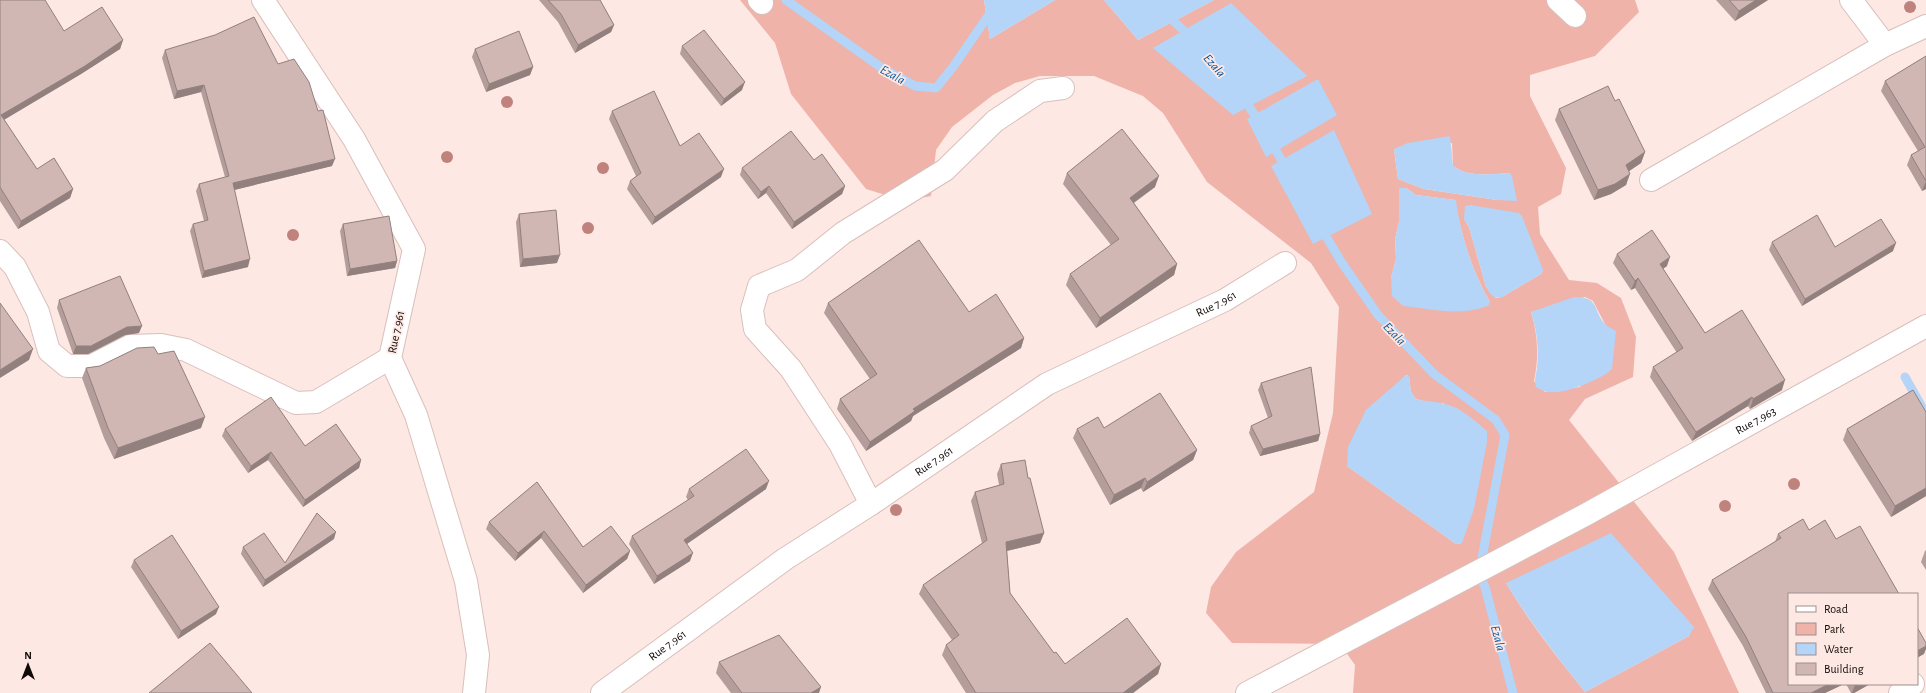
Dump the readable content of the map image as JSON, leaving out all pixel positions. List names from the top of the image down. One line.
{"streets":{"street":["Rue 7.961","Rue 7.963"]},"water":["Ezala"],"legend":["Road","Park","Water","Building"],"north":"top"}
